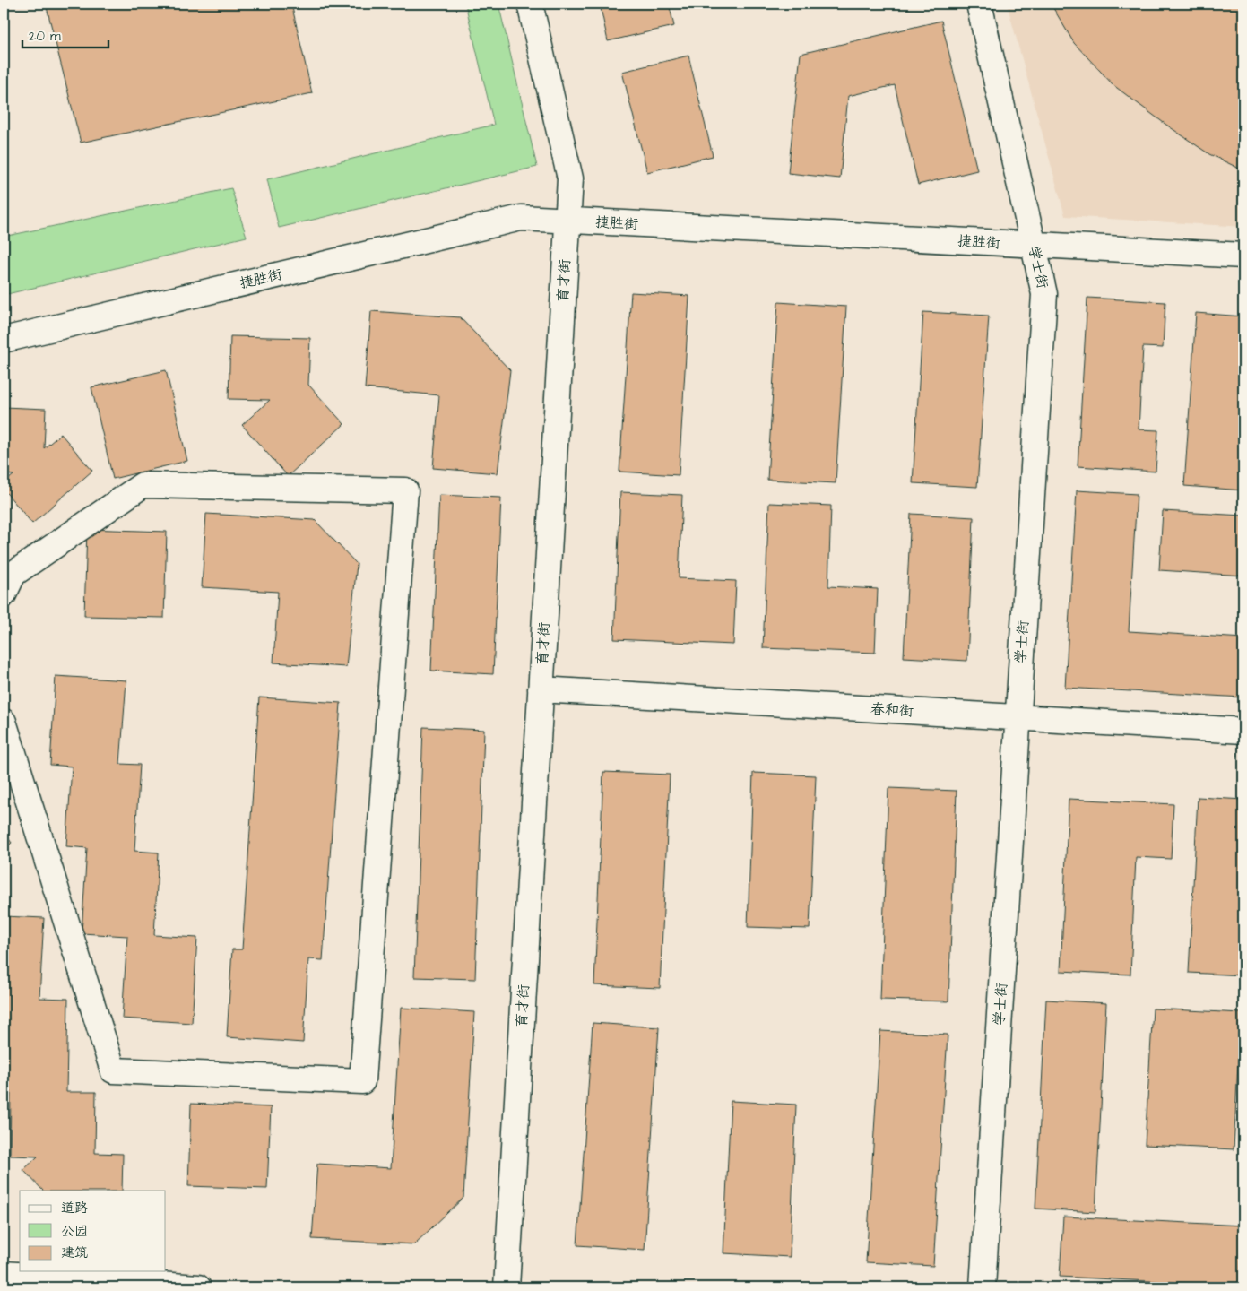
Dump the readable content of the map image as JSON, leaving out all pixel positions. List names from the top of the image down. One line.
{"streets":{"street":["捷胜街","学士街","育才街","春和街"]},"crossings":[["捷胜街","学士街"],["捷胜街","育才街"],["学士街","春和街"],["育才街","春和街"]],"legend":["道路","公园","建筑"],"scale_bar":"20 m"}
